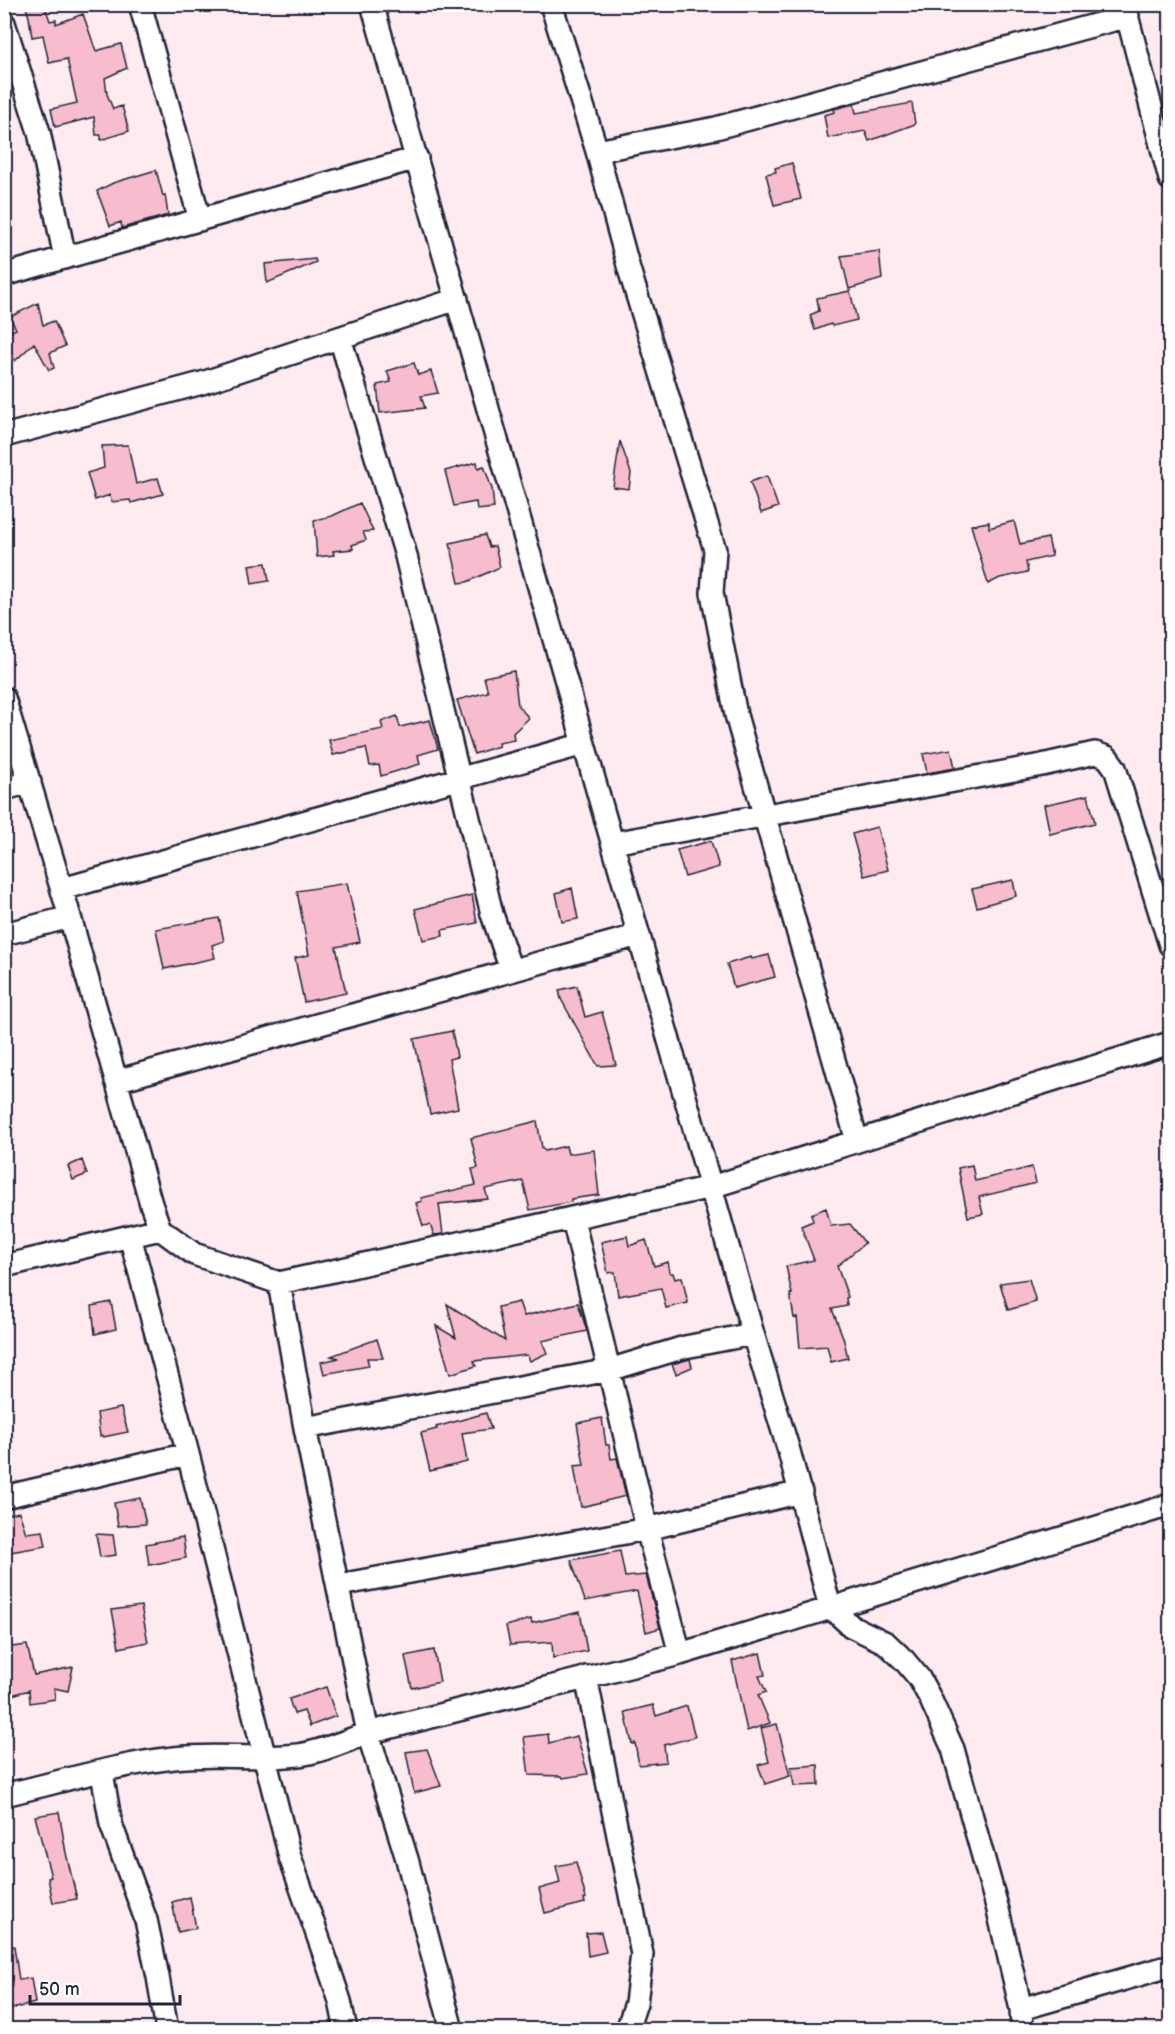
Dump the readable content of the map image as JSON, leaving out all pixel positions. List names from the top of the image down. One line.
{"scale_bar":"50 m"}
